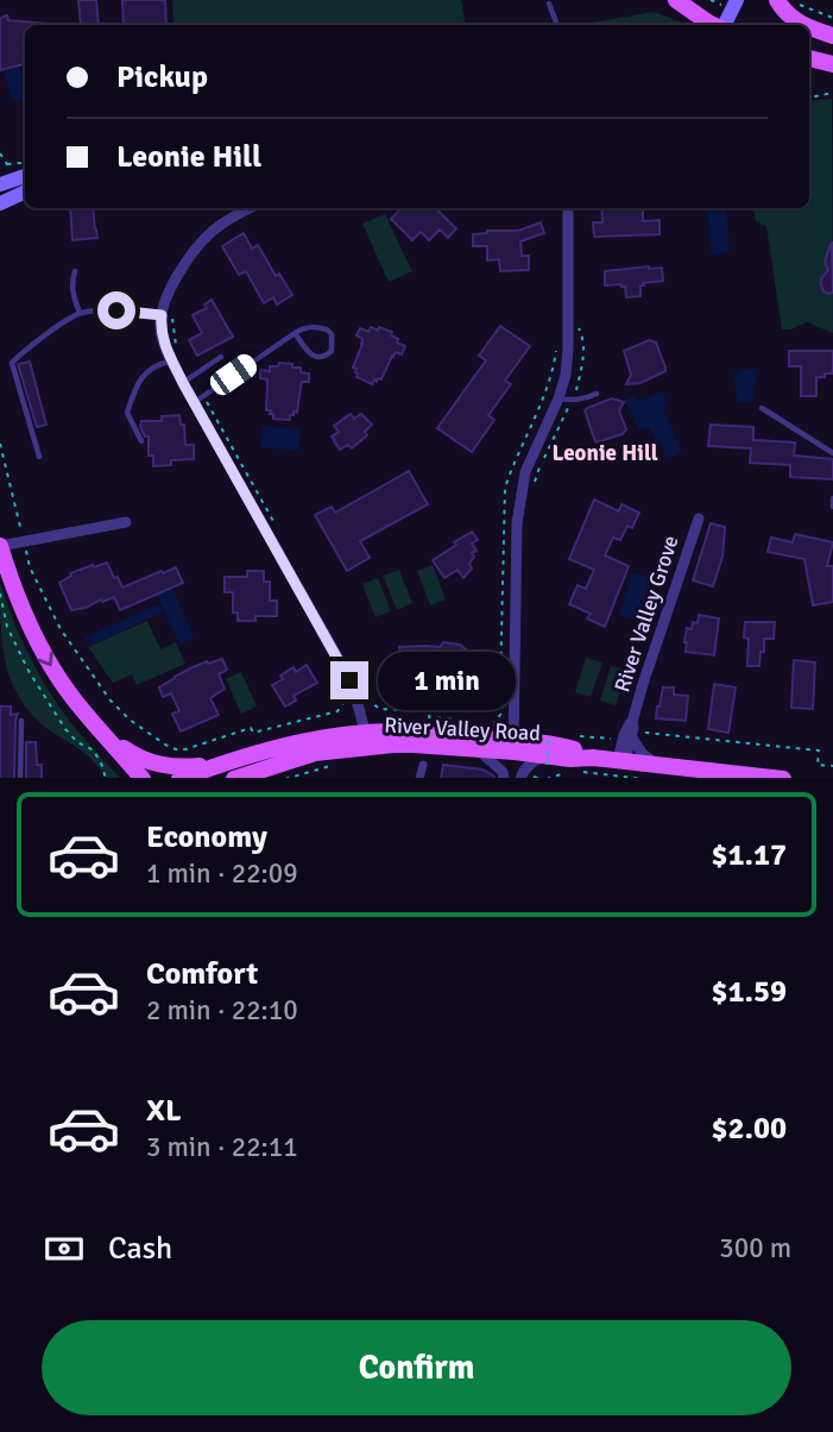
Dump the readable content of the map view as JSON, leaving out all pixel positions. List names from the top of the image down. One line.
{"streets":{"main road":["River Valley Road"],"street":["River Valley Grove"]},"crossings":[["River Valley Grove","River Valley Road"]],"districts":["Leonie Hill"],"page":{"banner":["Pickup","Leonie Hill"],"bubble":"1 min","list":[{"name":"Economy","note":"1 min · 22:09","value":"$1.17"},{"name":"Comfort","note":"2 min · 22:10","value":"$1.59"},{"name":"XL","note":"3 min · 22:11","value":"$2.00"}],"pay":["Cash","300 m"],"buttons":"Confirm"}}
